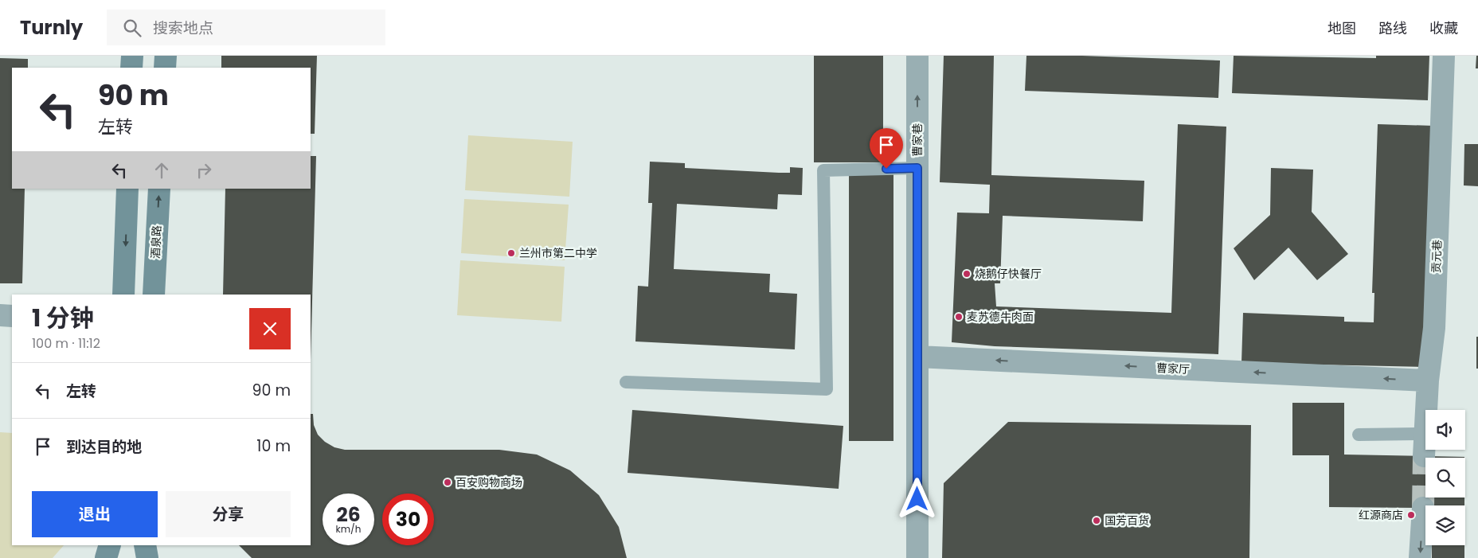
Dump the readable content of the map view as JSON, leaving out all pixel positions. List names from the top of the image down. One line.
{"streets":{"main road":["酒泉路"],"street":["曹家巷","贡元巷","曹家厅"]},"crossings":[["曹家巷","曹家厅"],["贡元巷","曹家厅"]],"one_way":["曹家厅"],"places":["兰州市第二中学","烧鹅仔快餐厅","麦苏德牛肉面","百安购物商场","红源商店","国芳百货"],"page":{"header":"Turnly","search":"搜索地点","nav":["地图","路线","收藏"],"turn":["90 m","左转"],"heading":["1 分钟","100 m · 11:12"],"list":[{"name":"左转","value":"90 m"},{"name":"到达目的地","value":"10 m"}],"buttons":["退出","分享"],"speed":"26 km/h","limit":"30"}}
